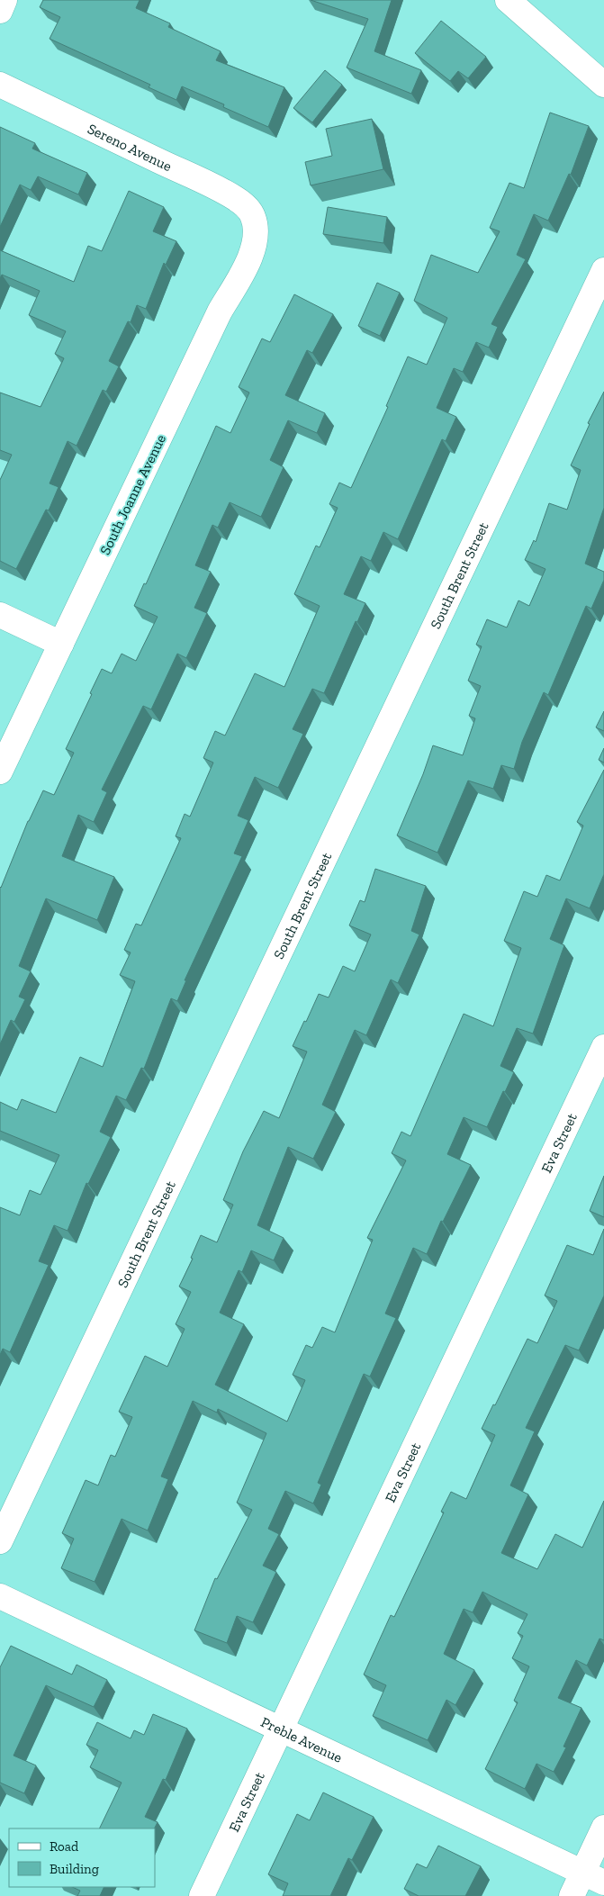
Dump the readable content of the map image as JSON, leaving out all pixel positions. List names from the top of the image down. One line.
{"streets":{"street":["Sereno Avenue","South Joanne Avenue","South Brent Street","Eva Street","Preble Avenue"]},"crossings":[["Sereno Avenue","South Joanne Avenue"],["Eva Street","Preble Avenue"]],"legend":["Road","Building"]}
